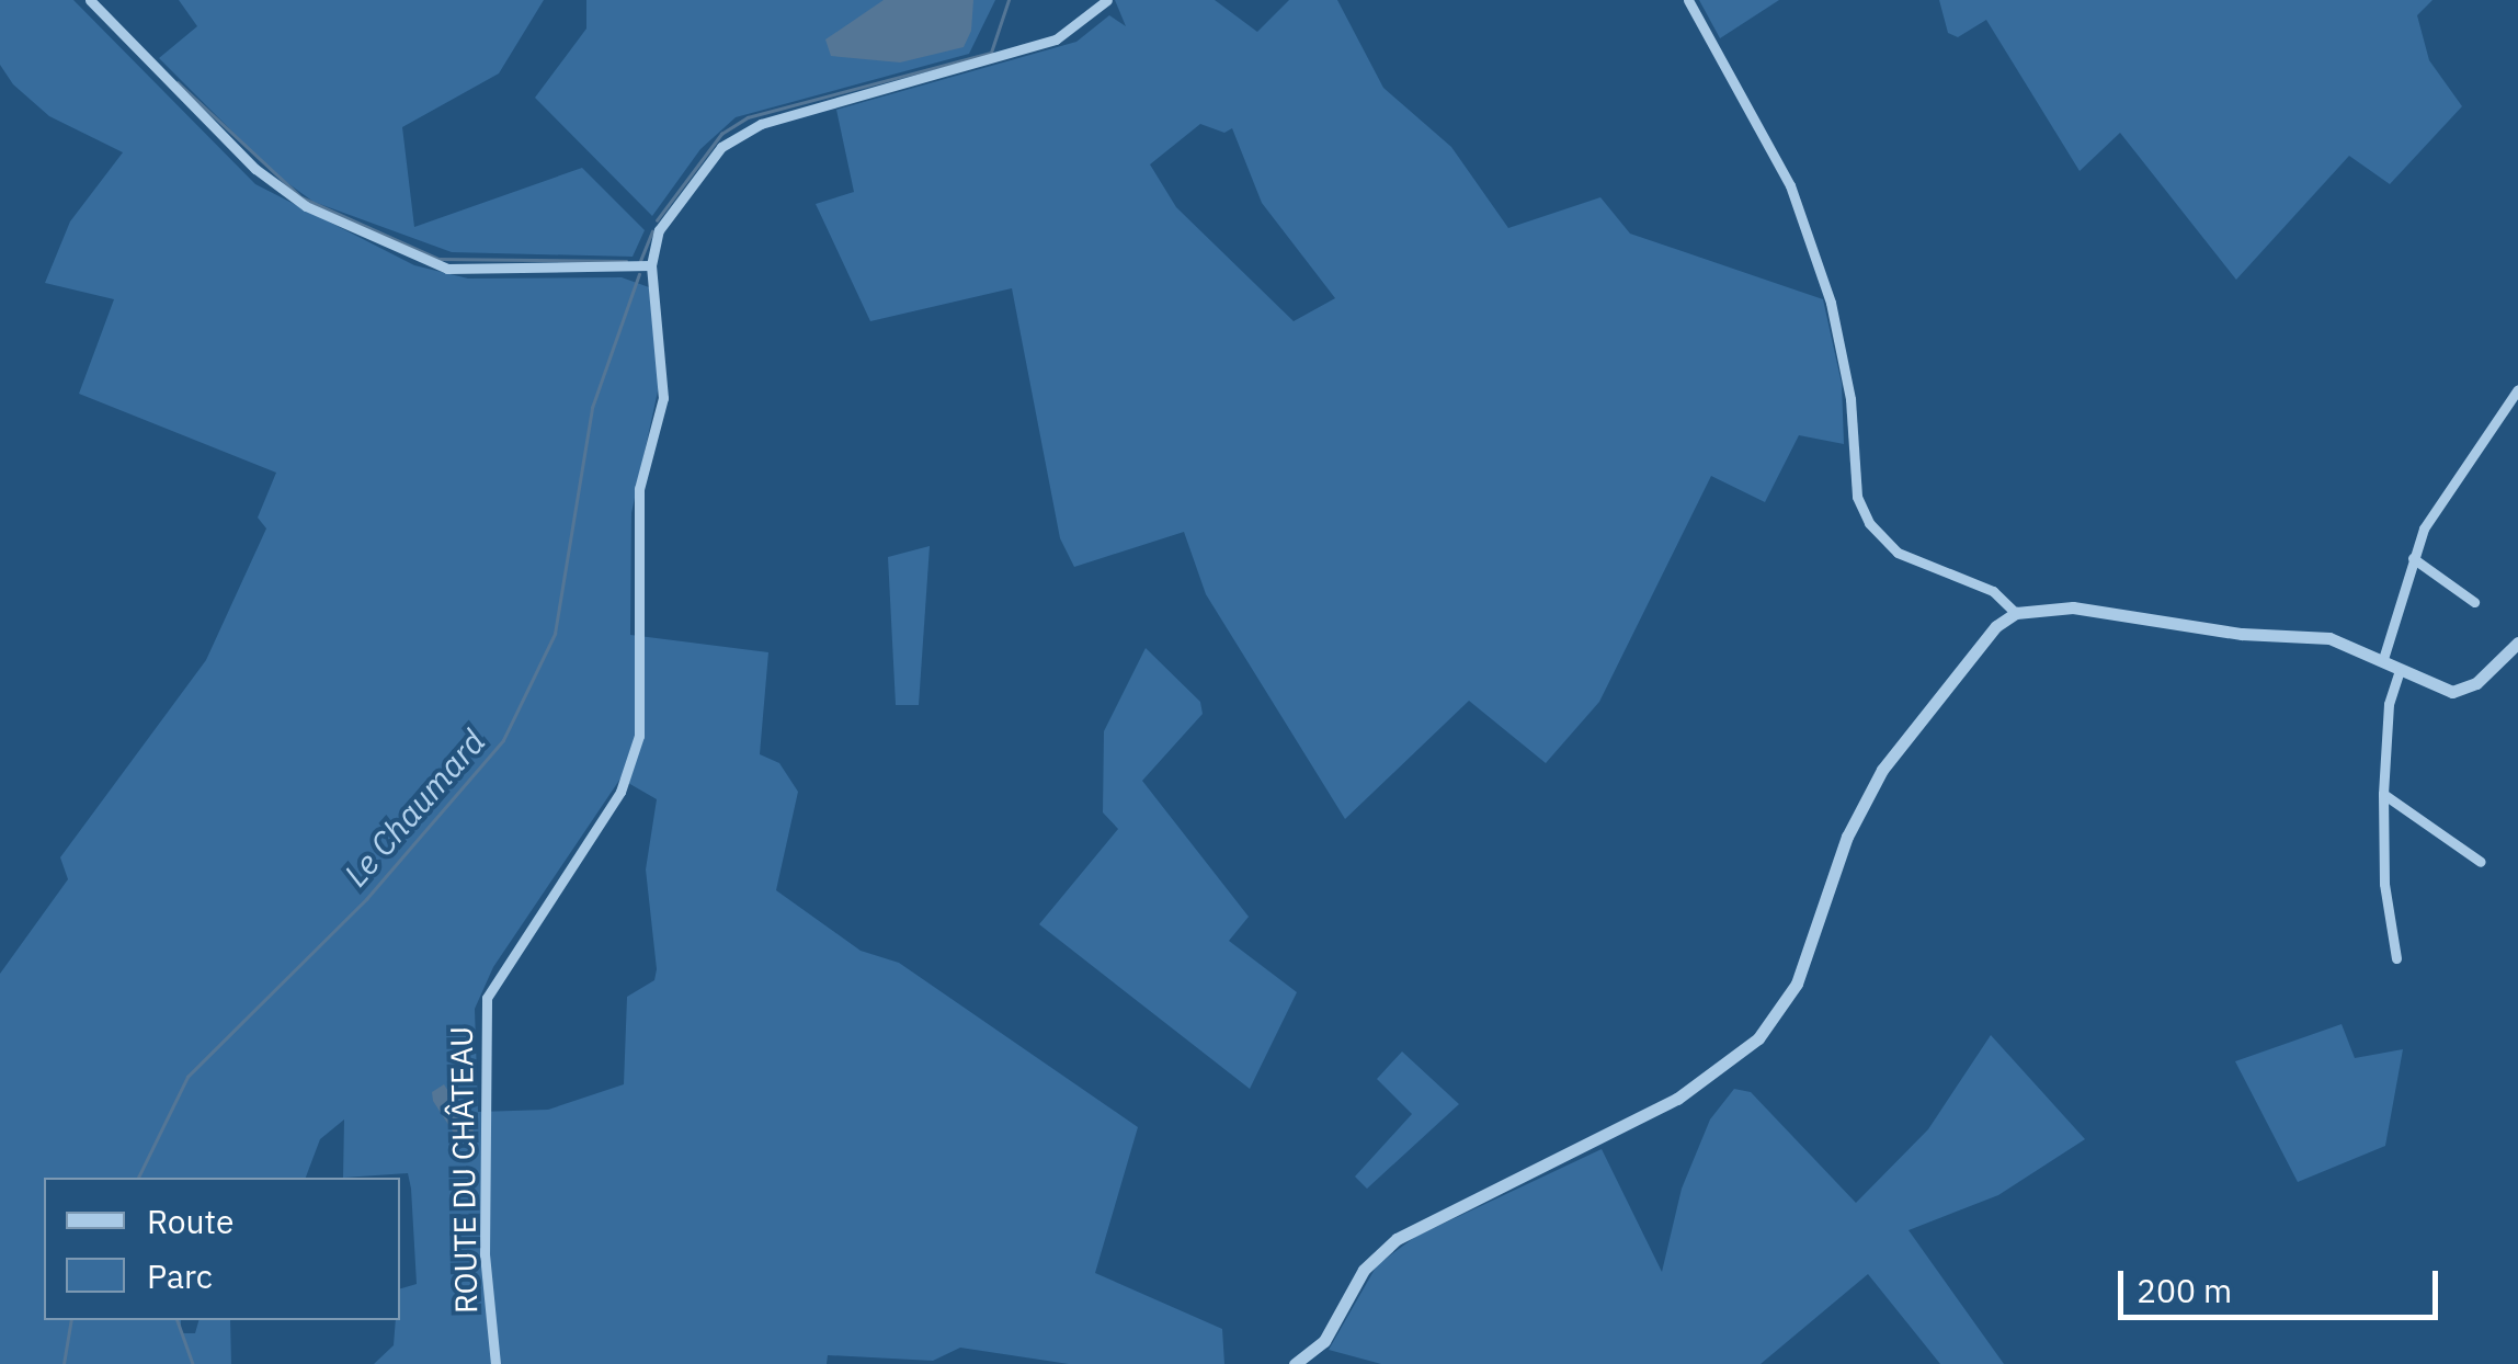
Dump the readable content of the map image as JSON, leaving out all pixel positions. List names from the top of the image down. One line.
{"streets":{"street":["ROUTE DU CHÂTEAU"]},"water":["Le Chaumard"],"legend":["Route","Parc"],"scale_bar":"200 m"}
